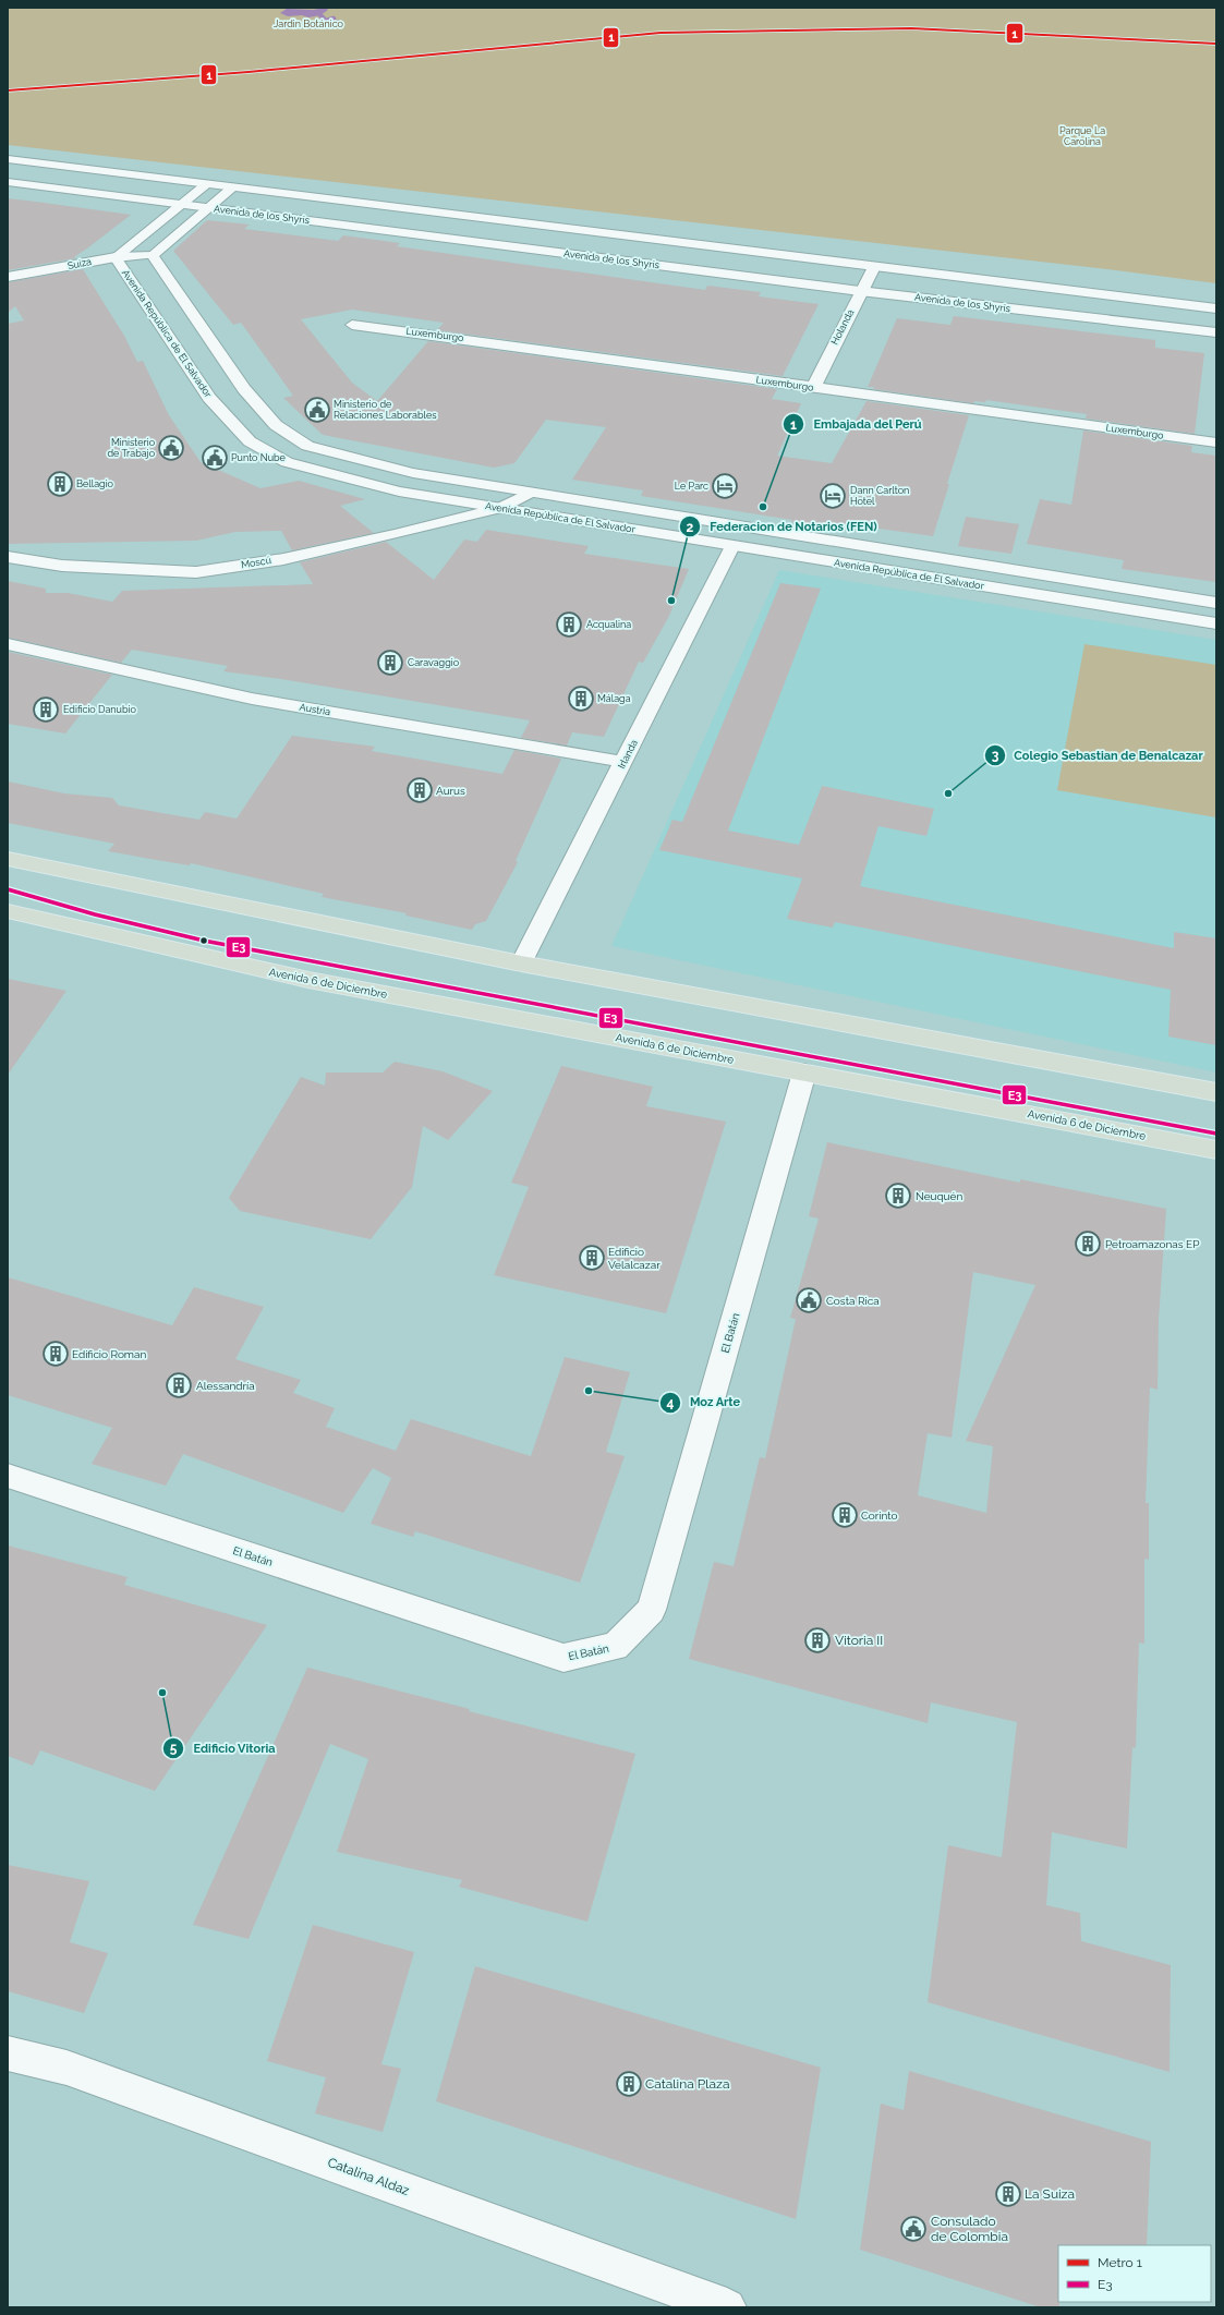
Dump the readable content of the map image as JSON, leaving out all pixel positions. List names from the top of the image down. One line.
{"streets":{"main road":["Avenida 6 de Diciembre"],"street":["Avenida de los Shyris","Suiza","Holanda","Avenida República de El Salvador","Luxemburgo","Moscú","Austria","Irlanda","El Batán","Catalina Aldaz"]},"crossings":[["Avenida de los Shyris","Holanda"],["Avenida de los Shyris","Avenida República de El Salvador"],["Suiza","Avenida República de El Salvador"],["Holanda","Luxemburgo"],["Avenida República de El Salvador","Moscú"],["Avenida República de El Salvador","Irlanda"],["Austria","Irlanda"],["Avenida 6 de Diciembre","El Batán"]],"parks":["Jardin Botánico","Parque La Carolina"],"places":{"public building":["Ministerio de Relaciones Laborables","Ministerio de Trabajo","Punto Nube","Costa Rica","Consulado de Colombia"],"building":["Bellagio","Acqualina","Caravaggio","Málaga","Edificio Danubio","Aurus","Neuquén","Petroamazonas EP","Edificio Velalcazar","Edificio Roman","Alessandría","Corinto","Vitoria II","Catalina Plaza","La Suiza"],"hotel":["Le Parc","Dann Carlton Hotel"],"other":["Embajada del Perú","Federacion de Notarios (FEN)","Colegio Sebastian de Benalcazar","Moz Arte","Edificio Vitoria"]},"lines":["metro line 1","transit line E3"],"legend":["Metro 1","E3"]}
